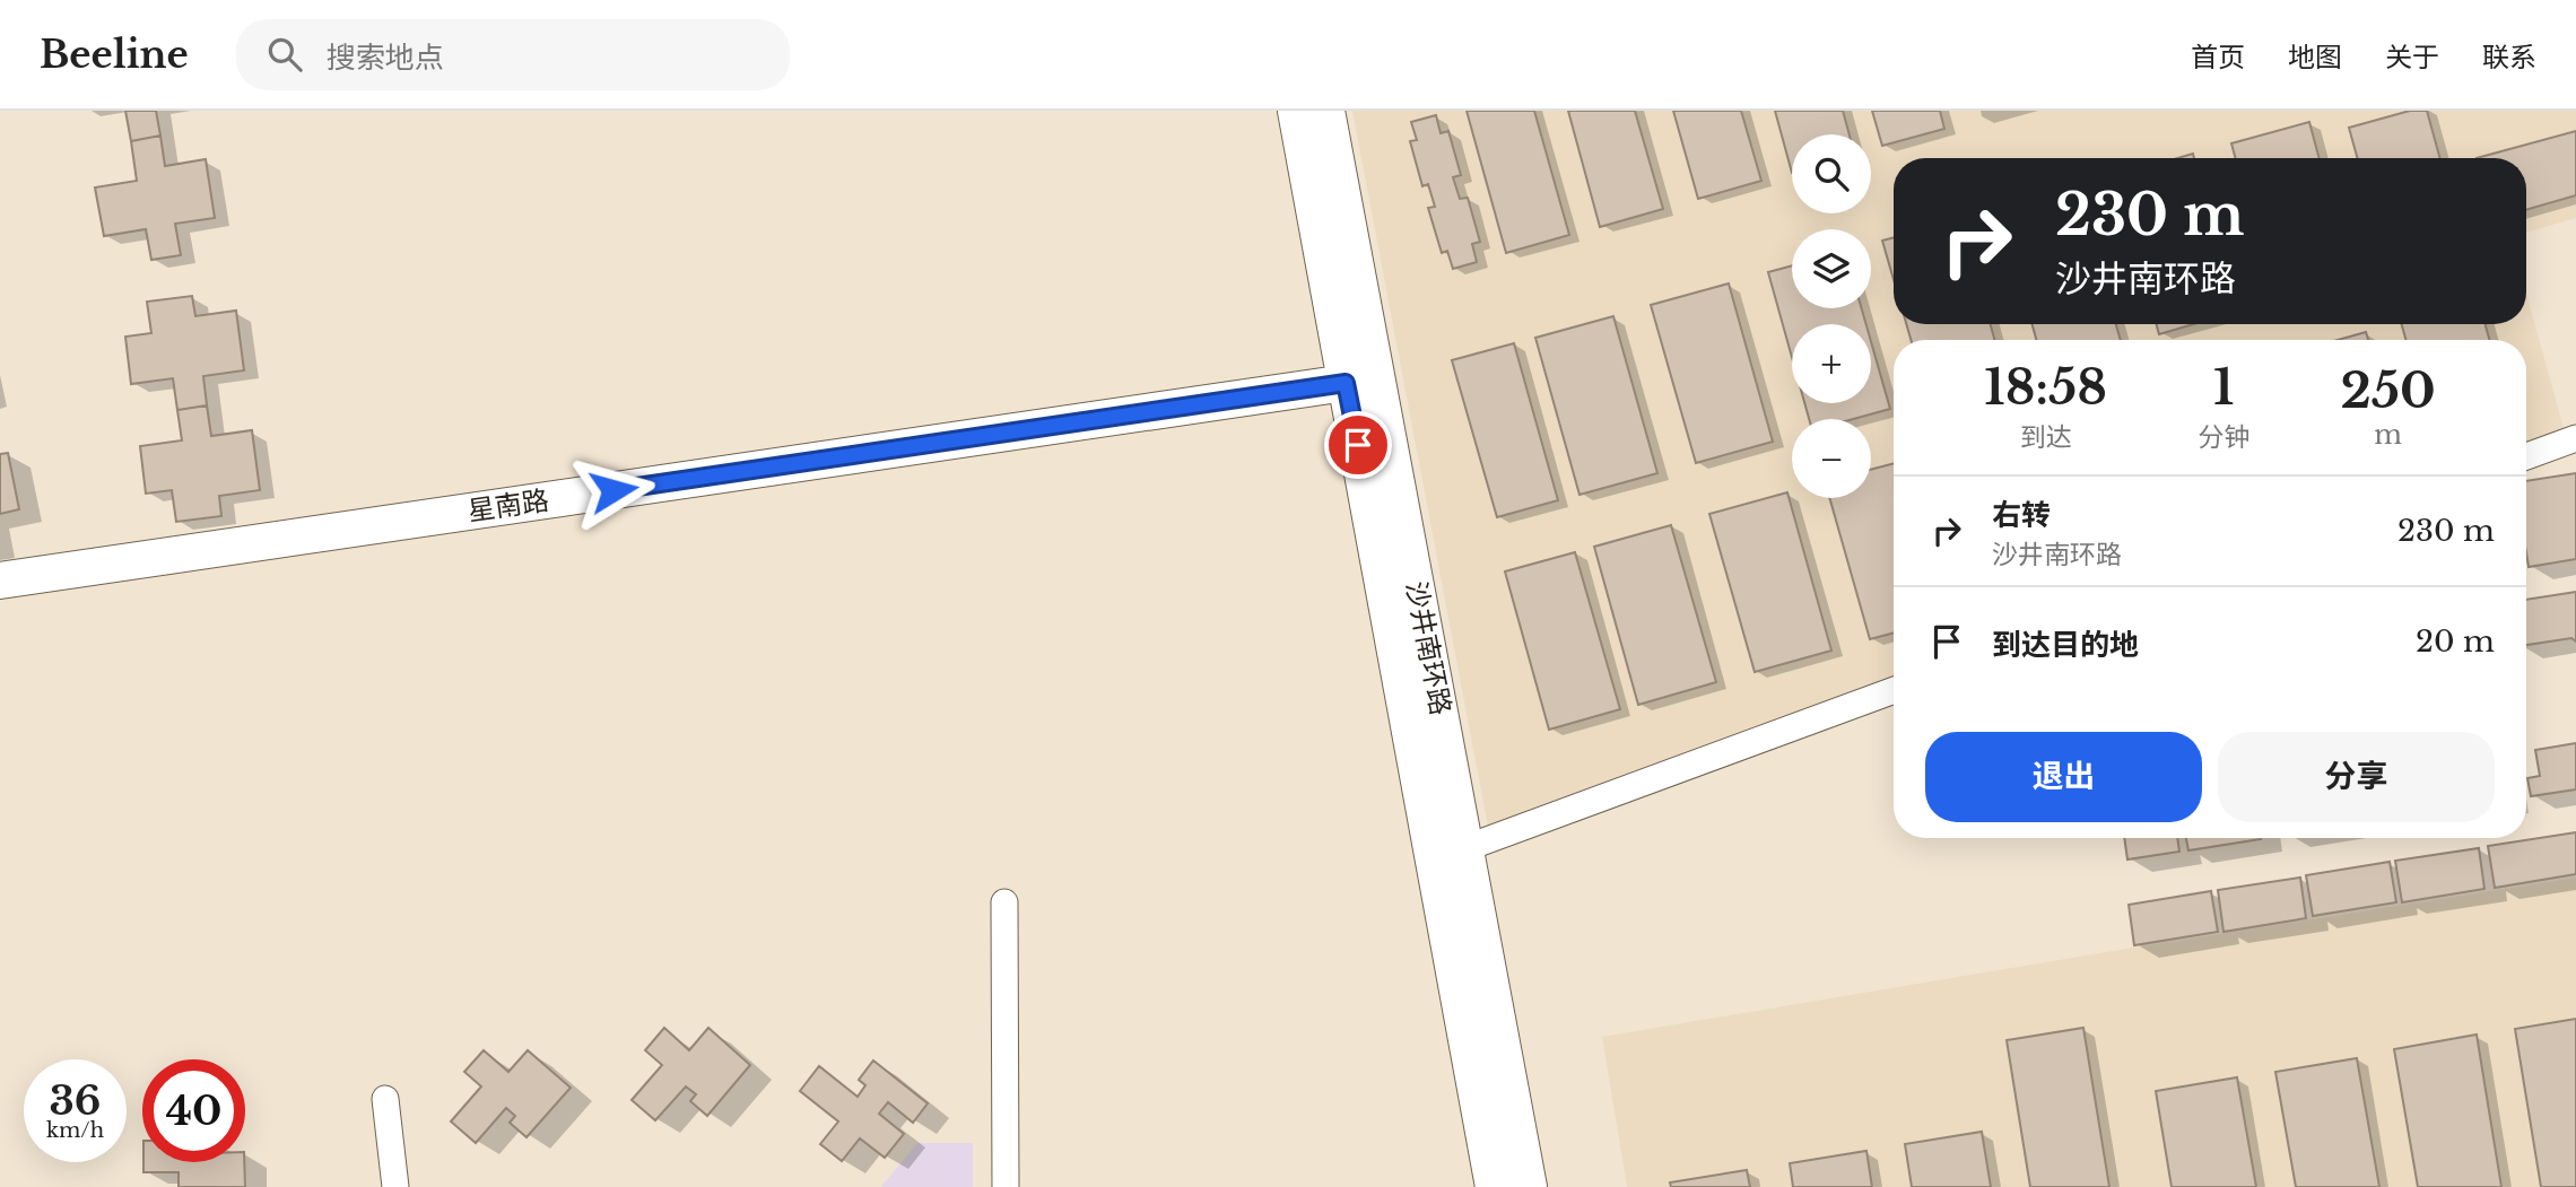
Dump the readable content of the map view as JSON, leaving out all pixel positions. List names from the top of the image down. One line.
{"streets":{"main road":["星南路","沙井南环路"]},"crossings":[["星南路","沙井南环路"]],"page":{"header":"Beeline","search":"搜索地点","nav":["首页","地图","关于","联系"],"map_buttons":["+","−"],"turn":["230 m","沙井南环路"],"eta":["18:58","到达","1","分钟","250","m"],"list":[{"name":"右转","note":"沙井南环路","value":"230 m"},{"name":"到达目的地","value":"20 m"}],"buttons":["退出","分享"],"speed":"36 km/h","limit":"40"}}
